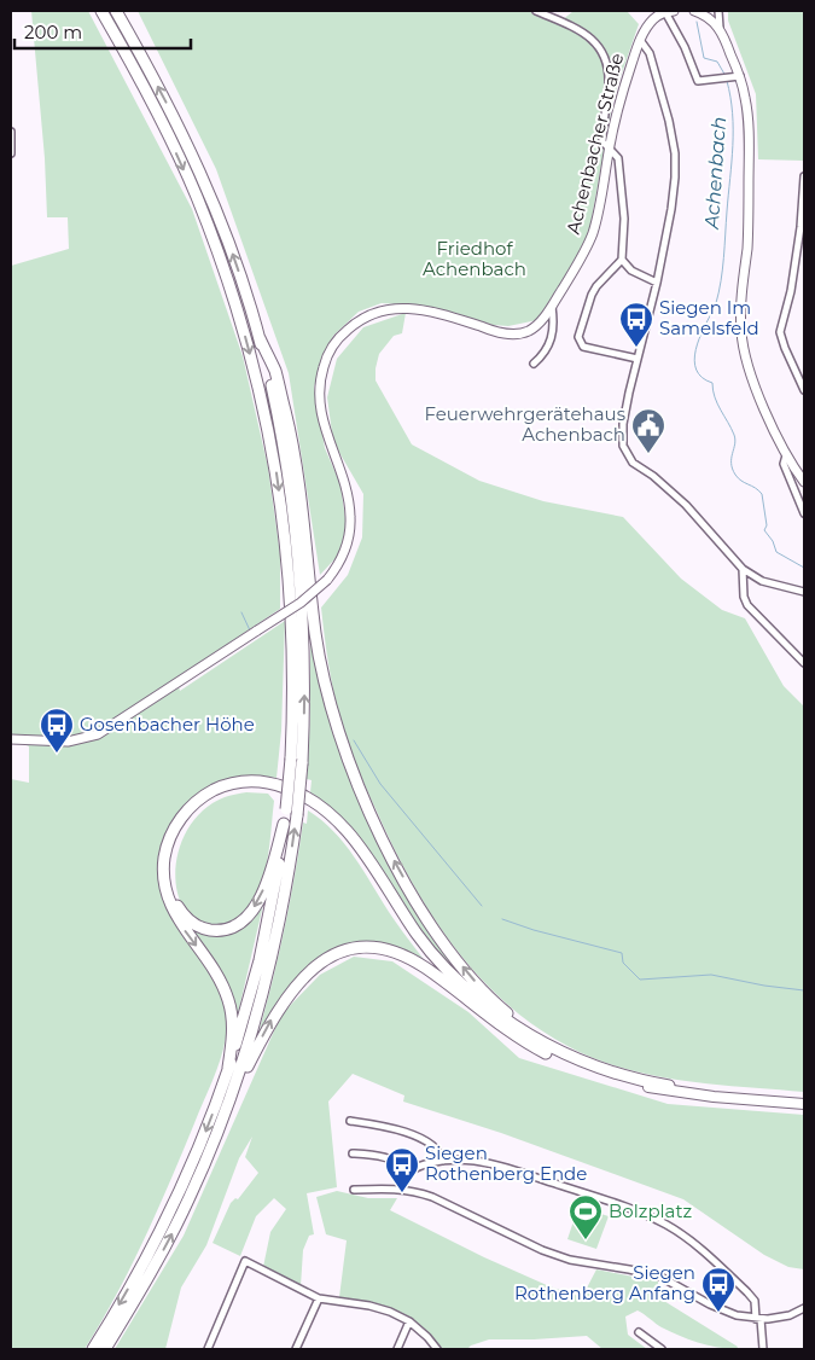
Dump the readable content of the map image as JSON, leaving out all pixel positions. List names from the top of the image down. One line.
{"streets":{"main road":["Achenbacher Straße"]},"water":["Achenbach"],"parks":["Friedhof Achenbach"],"places":{"bus stop":["Siegen Im Samelsfeld","Gosenbacher Höhe","Siegen Rothenberg Ende","Siegen Rothenberg Anfang"],"public building":["Feuerwehrgerätehaus Achenbach"],"sports":["Bolzplatz"]},"scale_bar":"200 m"}
